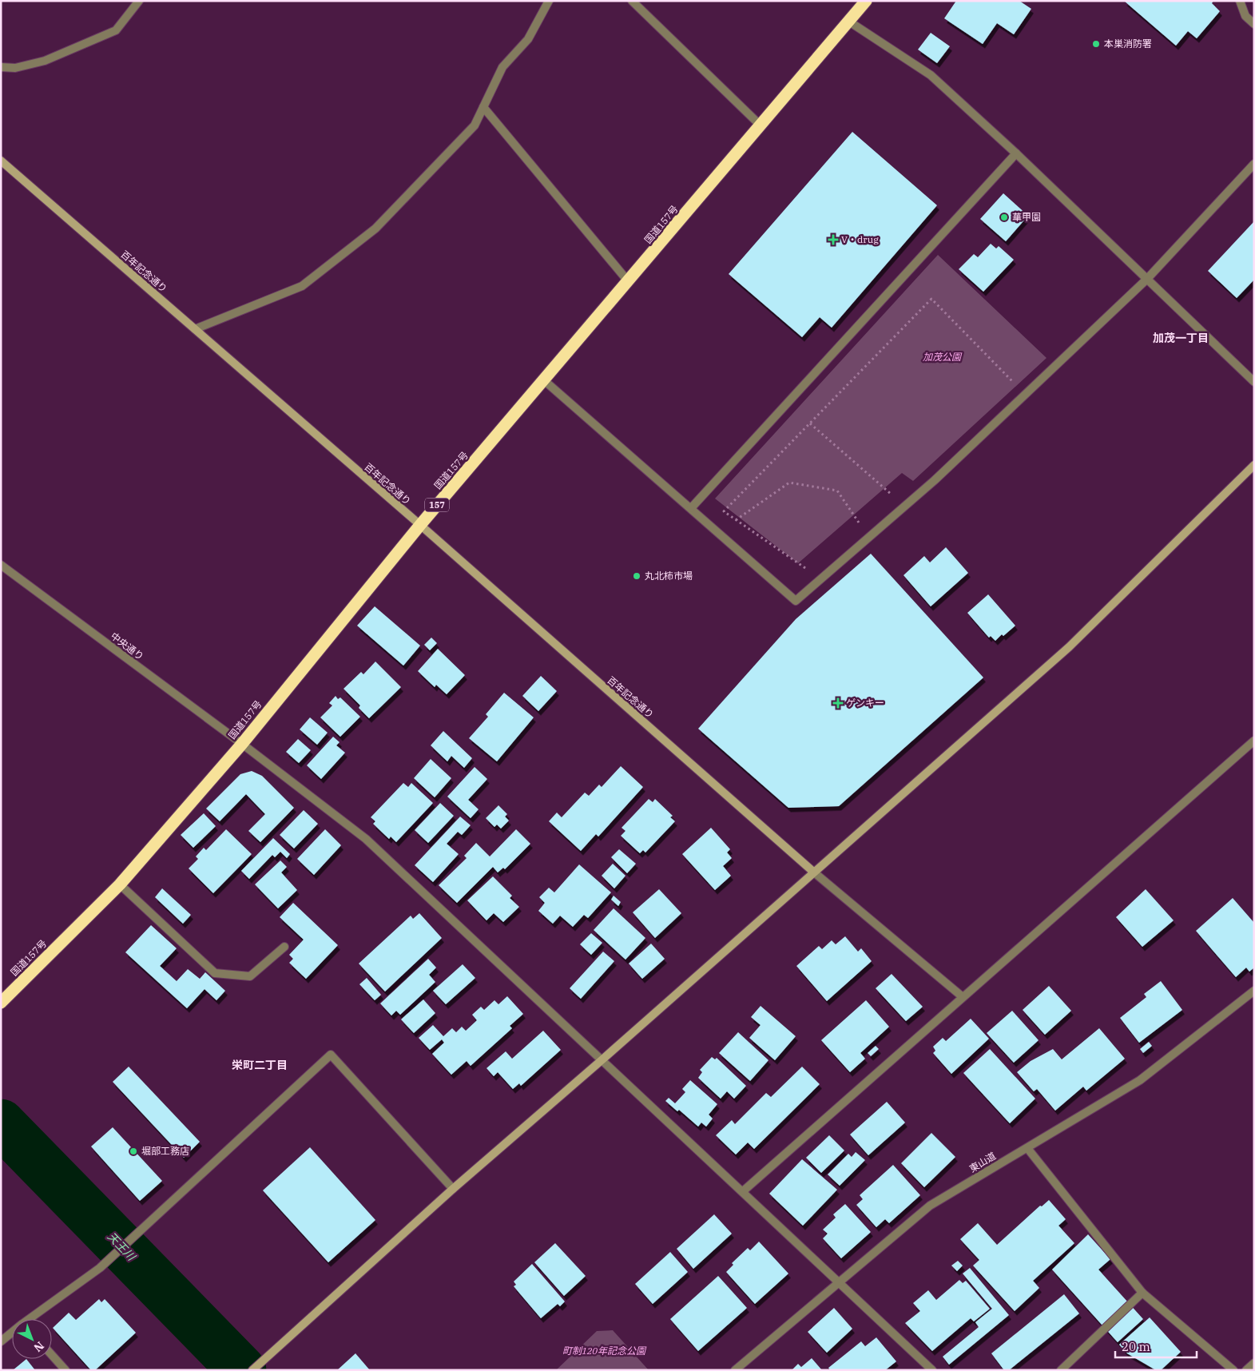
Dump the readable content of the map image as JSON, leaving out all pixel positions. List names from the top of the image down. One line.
{"streets":{"highway":["国道157号","157"],"street":["百年記念通り","中央通り","東山道"]},"crossings":[["国道157号","百年記念通り"],["国道157号","中央通り"],["中央通り","東山道"]],"districts":["加茂一丁目","栄町二丁目"],"water":["天王川"],"parks":["加茂公園","町制120年記念公園"],"places":{"other":["本巣消防署","華甲園","丸北柿市場","堀部工務店"],"health":["V・drug","ゲンキー"]},"scale_bar":"20 m","north":"bottom right"}
